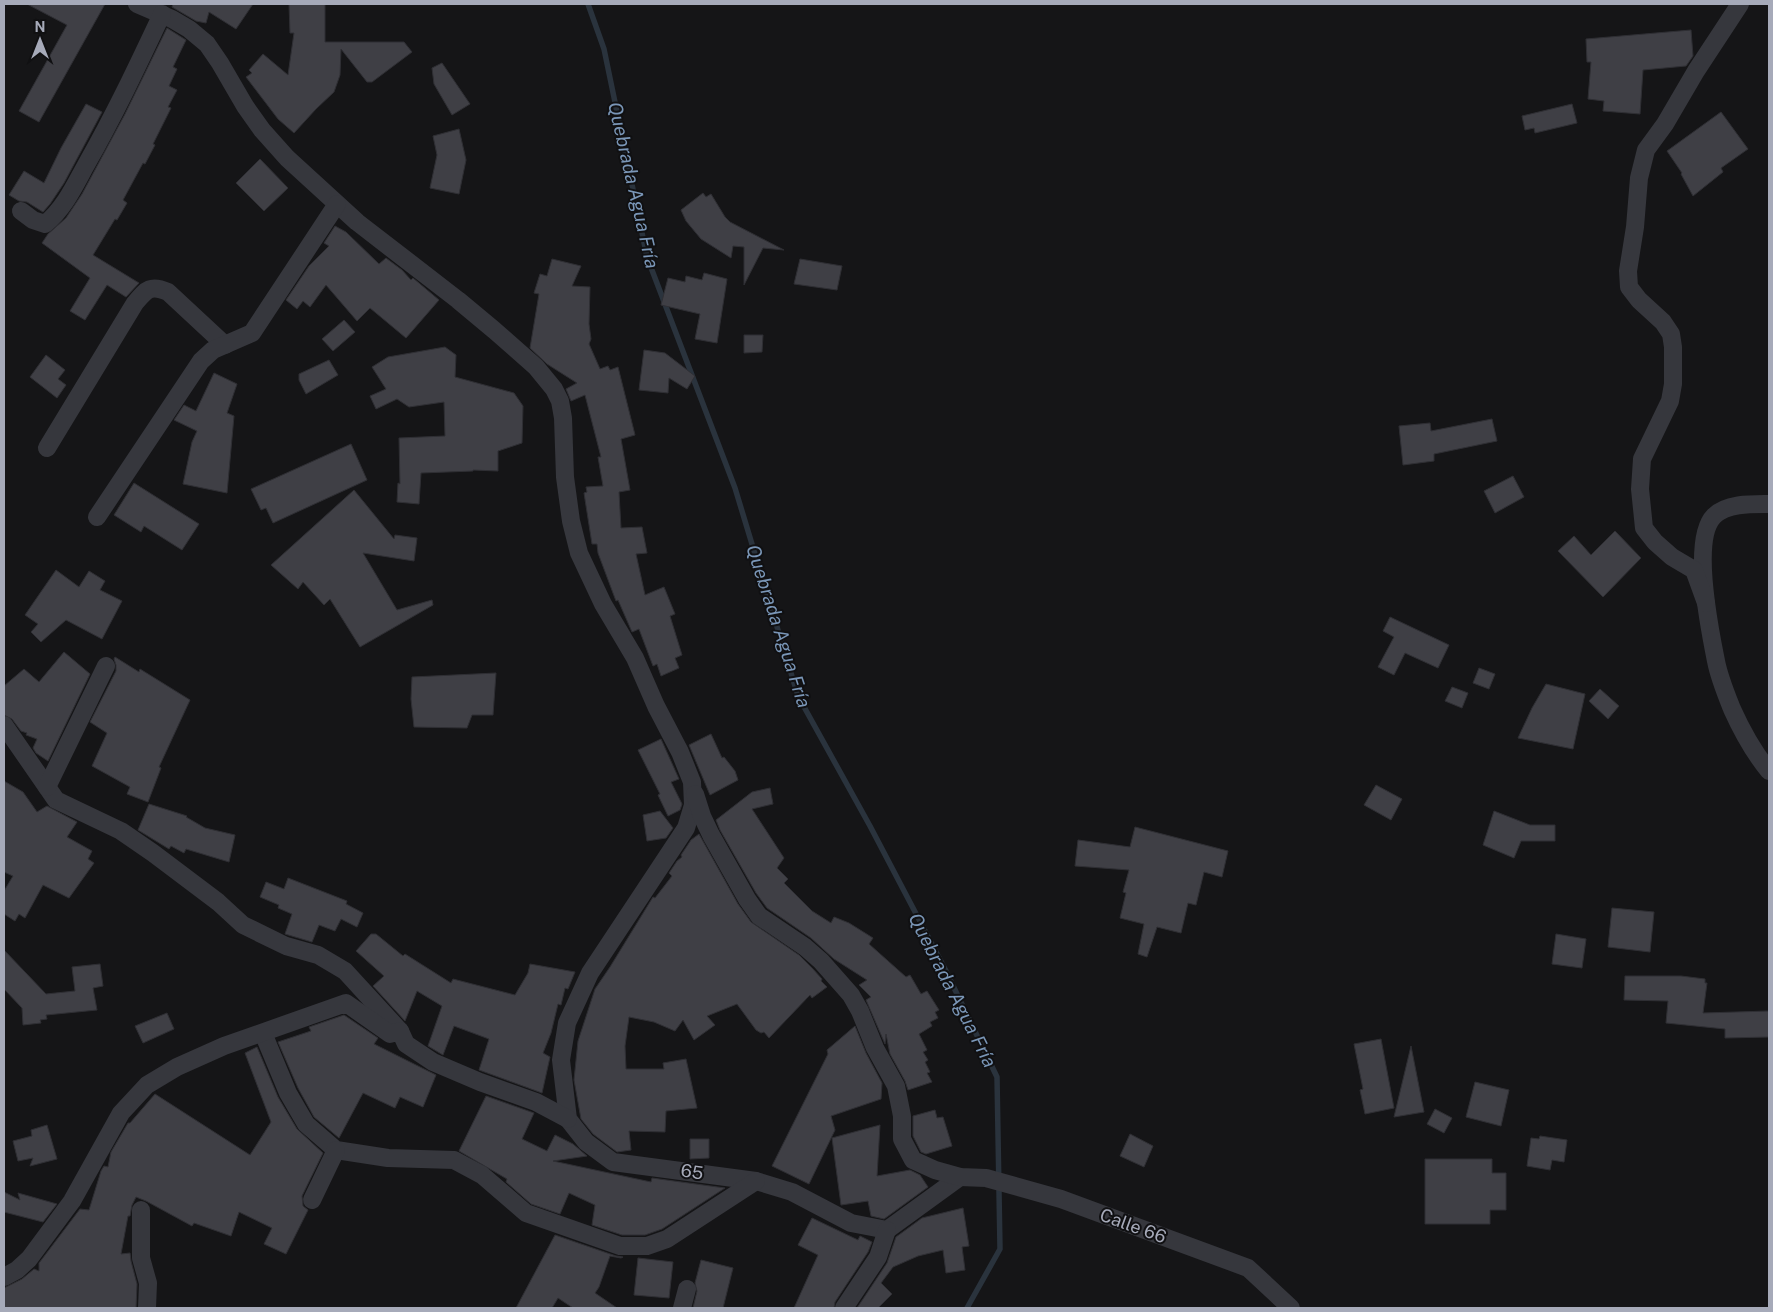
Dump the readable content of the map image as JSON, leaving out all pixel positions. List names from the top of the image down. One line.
{"streets":{"street":["65","Calle 66"]},"water":["Quebrada Agua Fría"],"north":"top"}
